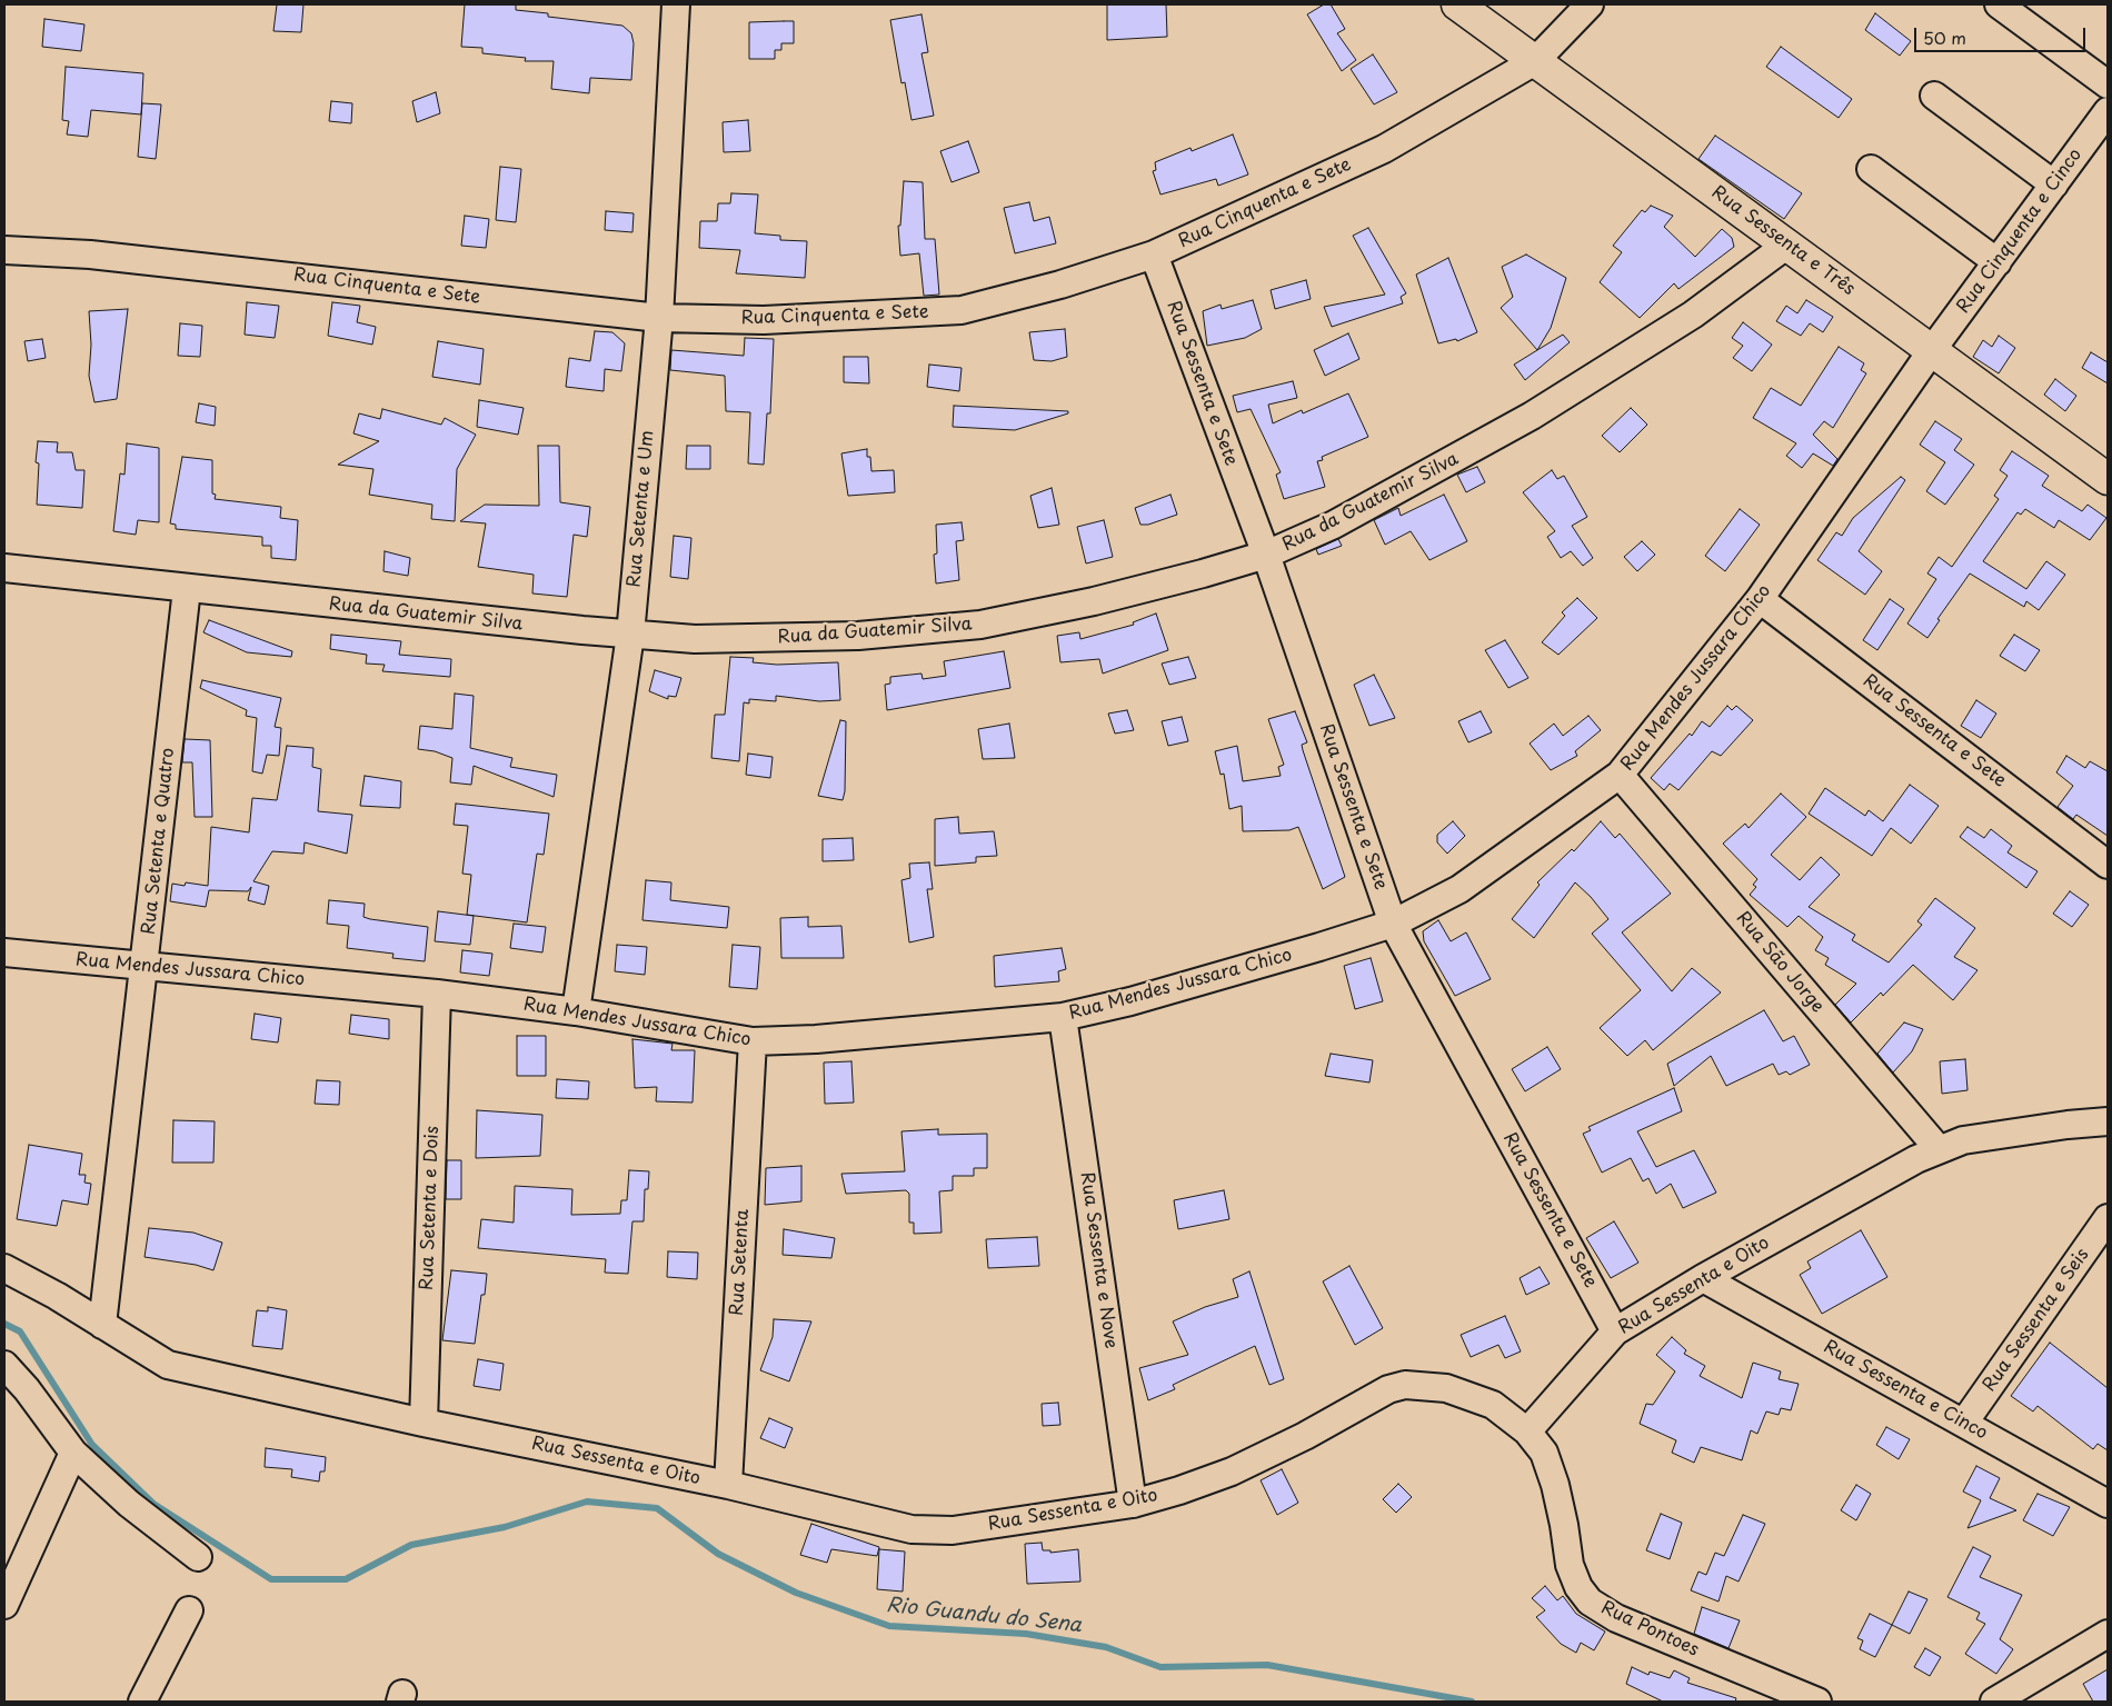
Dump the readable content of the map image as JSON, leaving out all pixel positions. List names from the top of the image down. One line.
{"streets":{"street":["Rua Cinquenta e Sete","Rua Cinquenta e Cinco","Rua Sessenta e Três","Rua Sessenta e Sete","Rua da Guatemir Silva","Rua Setenta e Um","Rua Mendes Jussara Chico","Rua Setenta e Quatro","Rua São Jorge","Rua Setenta e Dois","Rua Sessenta e Nove","Rua Setenta","Rua Sessenta e Oito","Rua Sessenta e Seis","Rua Sessenta e Cinco","Rua Pontoes"]},"crossings":[["Rua Cinquenta e Sete","Rua Sessenta e Três"],["Rua Cinquenta e Sete","Rua Sessenta e Sete"],["Rua Cinquenta e Sete","Rua Setenta e Um"],["Rua Cinquenta e Cinco","Rua Sessenta e Três"],["Rua Cinquenta e Cinco","Rua Mendes Jussara Chico"],["Rua Sessenta e Três","Rua da Guatemir Silva"],["Rua Sessenta e Três","Rua Mendes Jussara Chico"],["Rua Sessenta e Sete","Rua da Guatemir Silva"],["Rua Sessenta e Sete","Rua Mendes Jussara Chico"],["Rua Sessenta e Sete","Rua Sessenta e Oito"],["Rua da Guatemir Silva","Rua Setenta e Um"],["Rua da Guatemir Silva","Rua Setenta e Quatro"],["Rua Setenta e Um","Rua Mendes Jussara Chico"],["Rua Mendes Jussara Chico","Rua Setenta e Quatro"],["Rua Mendes Jussara Chico","Rua São Jorge"],["Rua Mendes Jussara Chico","Rua Setenta e Dois"],["Rua Mendes Jussara Chico","Rua Sessenta e Nove"],["Rua Mendes Jussara Chico","Rua Setenta"],["Rua Setenta e Quatro","Rua Sessenta e Oito"],["Rua São Jorge","Rua Sessenta e Oito"],["Rua Setenta e Dois","Rua Sessenta e Oito"],["Rua Sessenta e Nove","Rua Sessenta e Oito"],["Rua Setenta","Rua Sessenta e Oito"],["Rua Sessenta e Oito","Rua Sessenta e Cinco"],["Rua Sessenta e Oito","Rua Pontoes"],["Rua Sessenta e Seis","Rua Sessenta e Cinco"]],"water":["Rio Guandu do Sena"],"scale_bar":"50 m"}
